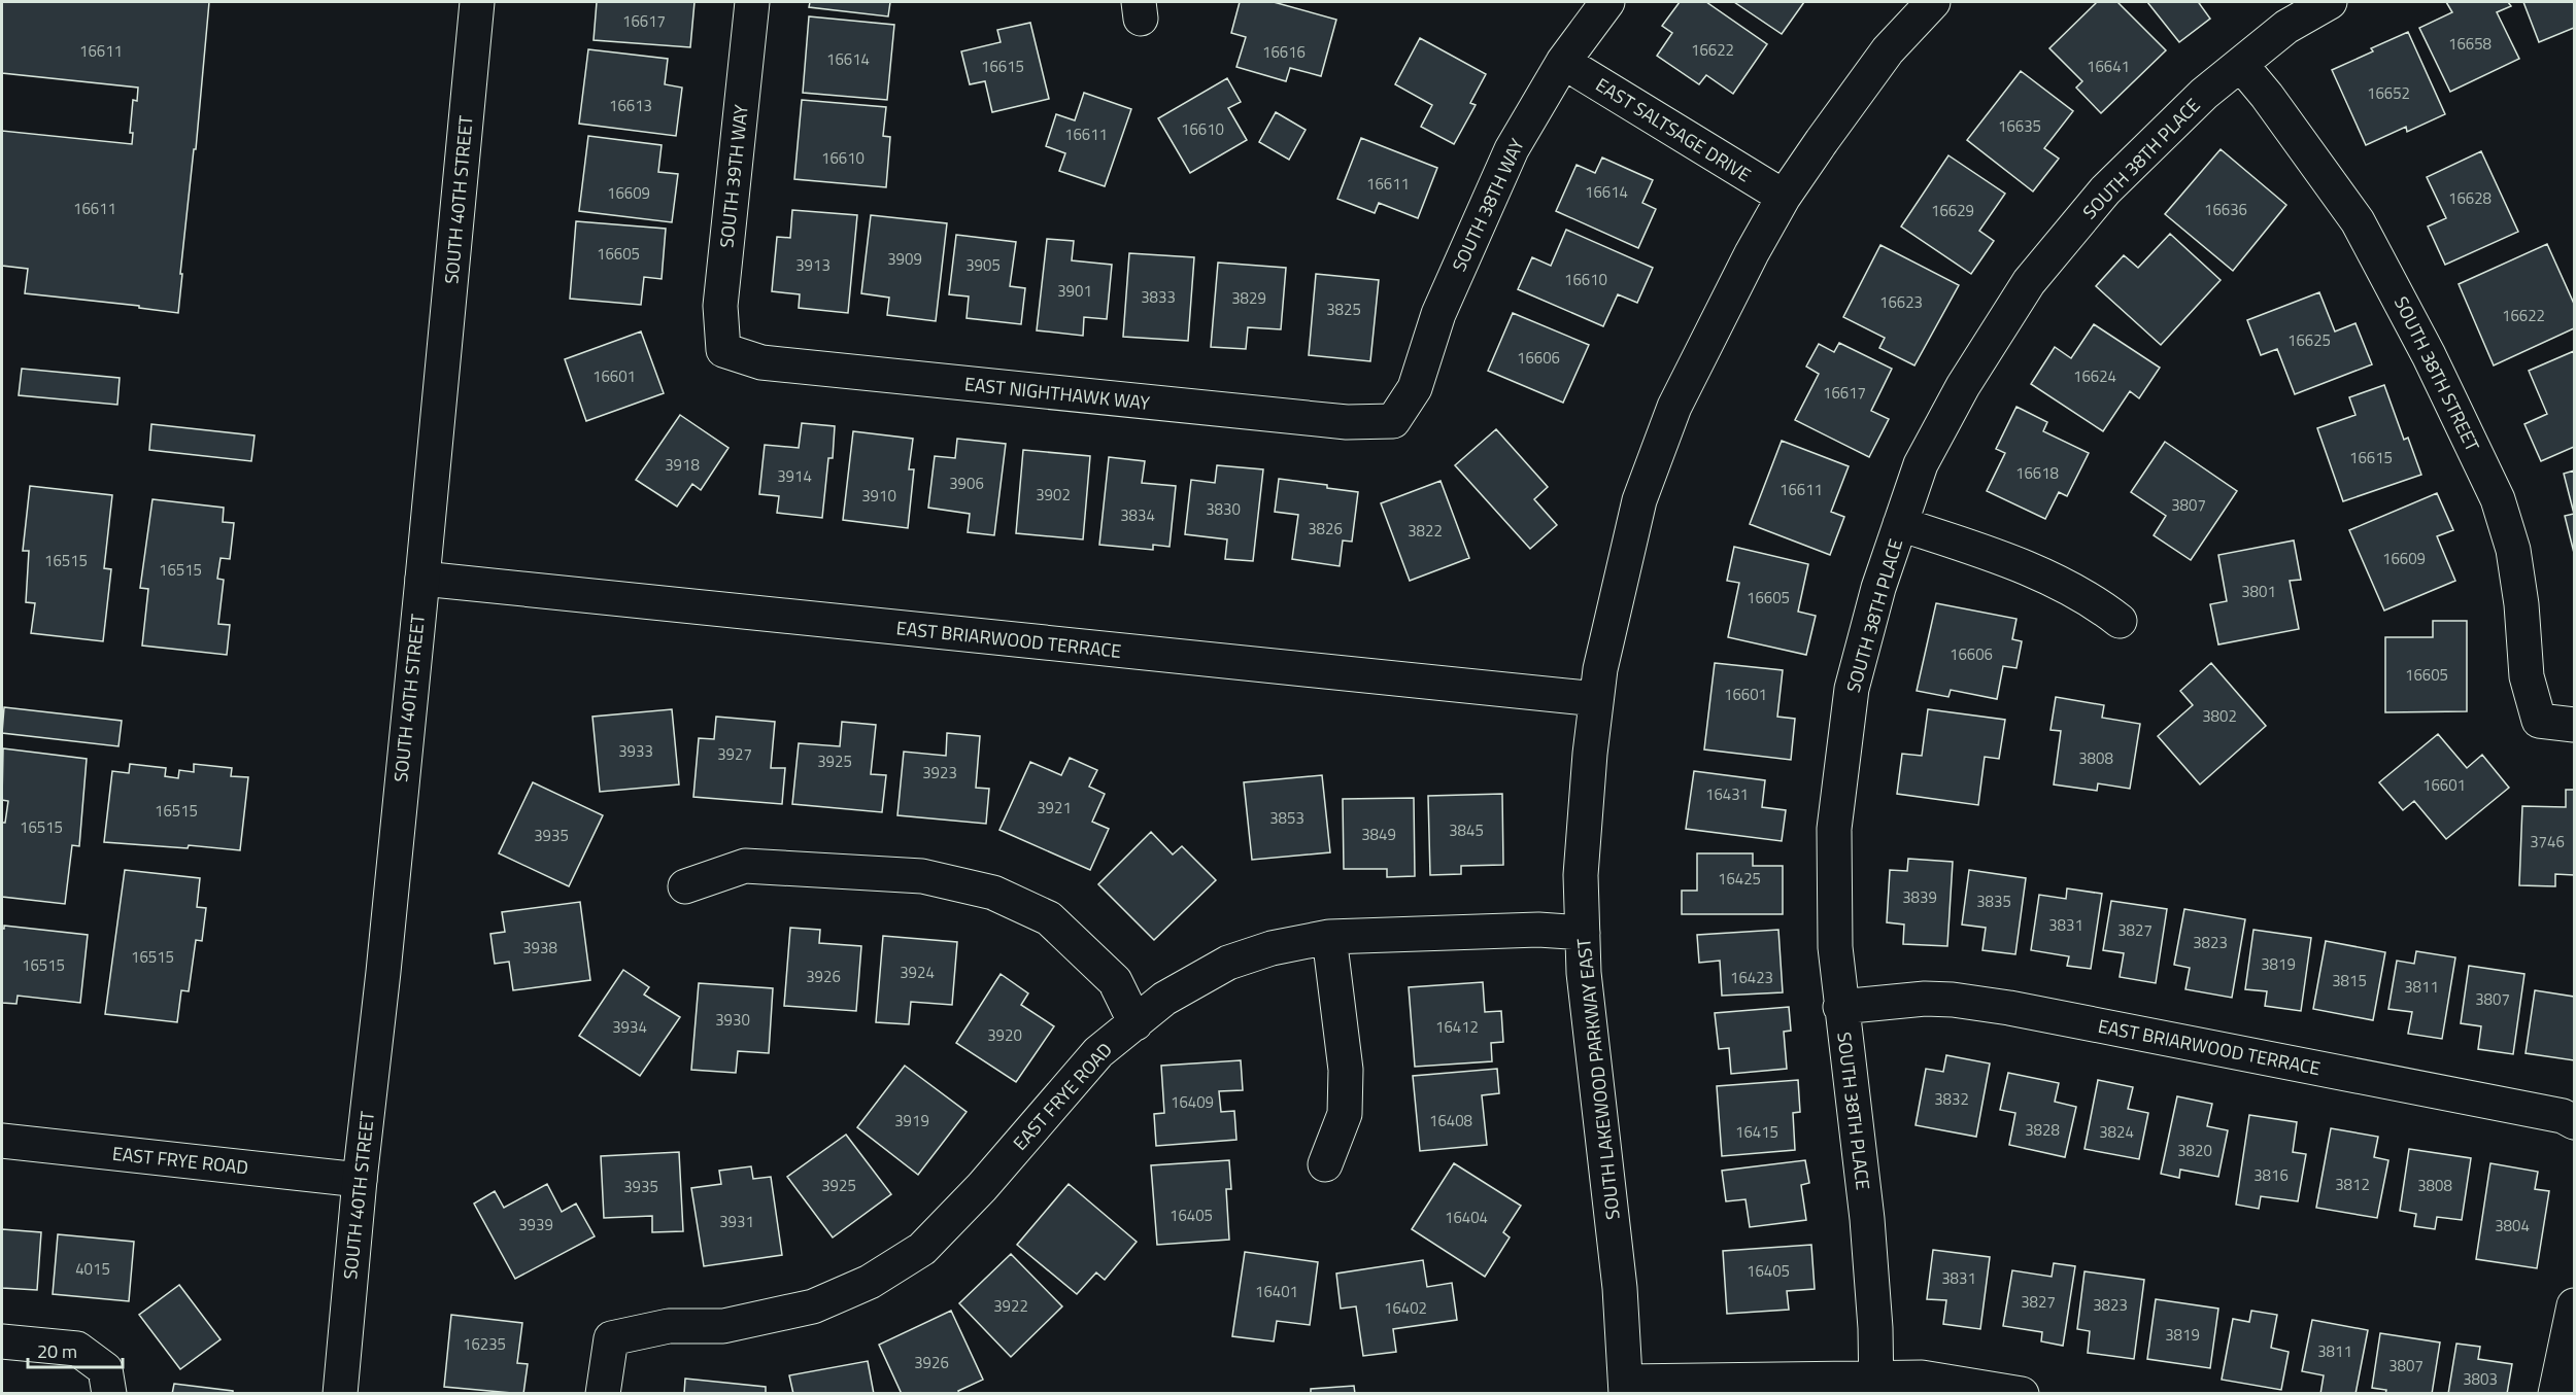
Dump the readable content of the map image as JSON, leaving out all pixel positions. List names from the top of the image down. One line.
{"streets":{"street":["EAST SALTSAGE DRIVE","SOUTH 38TH PLACE","SOUTH 39TH WAY","SOUTH 40TH STREET","SOUTH 38TH WAY","SOUTH 38TH STREET","EAST NIGHTHAWK WAY","EAST BRIARWOOD TERRACE","SOUTH LAKEWOOD PARKWAY EAST","EAST FRYE ROAD"]},"crossings":[["EAST SALTSAGE DRIVE","SOUTH 38TH WAY"],["EAST SALTSAGE DRIVE","SOUTH LAKEWOOD PARKWAY EAST"],["SOUTH 38TH PLACE","SOUTH 38TH STREET"],["SOUTH 38TH PLACE","EAST BRIARWOOD TERRACE"],["SOUTH 39TH WAY","EAST NIGHTHAWK WAY"],["SOUTH 40TH STREET","EAST BRIARWOOD TERRACE"],["SOUTH 40TH STREET","EAST FRYE ROAD"],["SOUTH 38TH WAY","EAST NIGHTHAWK WAY"],["EAST BRIARWOOD TERRACE","SOUTH LAKEWOOD PARKWAY EAST"],["SOUTH LAKEWOOD PARKWAY EAST","EAST FRYE ROAD"]],"house_numbers":["16617","16658","16622","16611","16616","16614","16615","16641","16652","16613","16635","16610","16611","16610","16611","16614","16609","16628","16611","16636","16629","16605","3909","3913","3905","16610","3901","3833","3829","16623","3825","16622","16625","16606","16601","16624","16617","16615","3918","16618","3914","3906","16611","3902","3910","3807","3830","3834","3826","3822","16609","16515","16515","3801","16605","16606","16605","16601","3802","3933","3927","3808","3925","3923","16601","16431","3921","16515","3853","16515","3845","3849","3935","3746","16425","3839","3835","3831","3827","3823","3938","16515","3819","16515","3924","3926","16423","3815","3811","3807","3930","3934","16412","3920","3832","16409","3919","16408","3828","16415","3824","3820","3816","3812","3925","3808","3935","16405","16404","3931","3939","3804","4015","16405","3831","16401","3827","3823","3922","16402","3819","16235","3811","3926","3807","3803"],"scale_bar":"20 m"}
